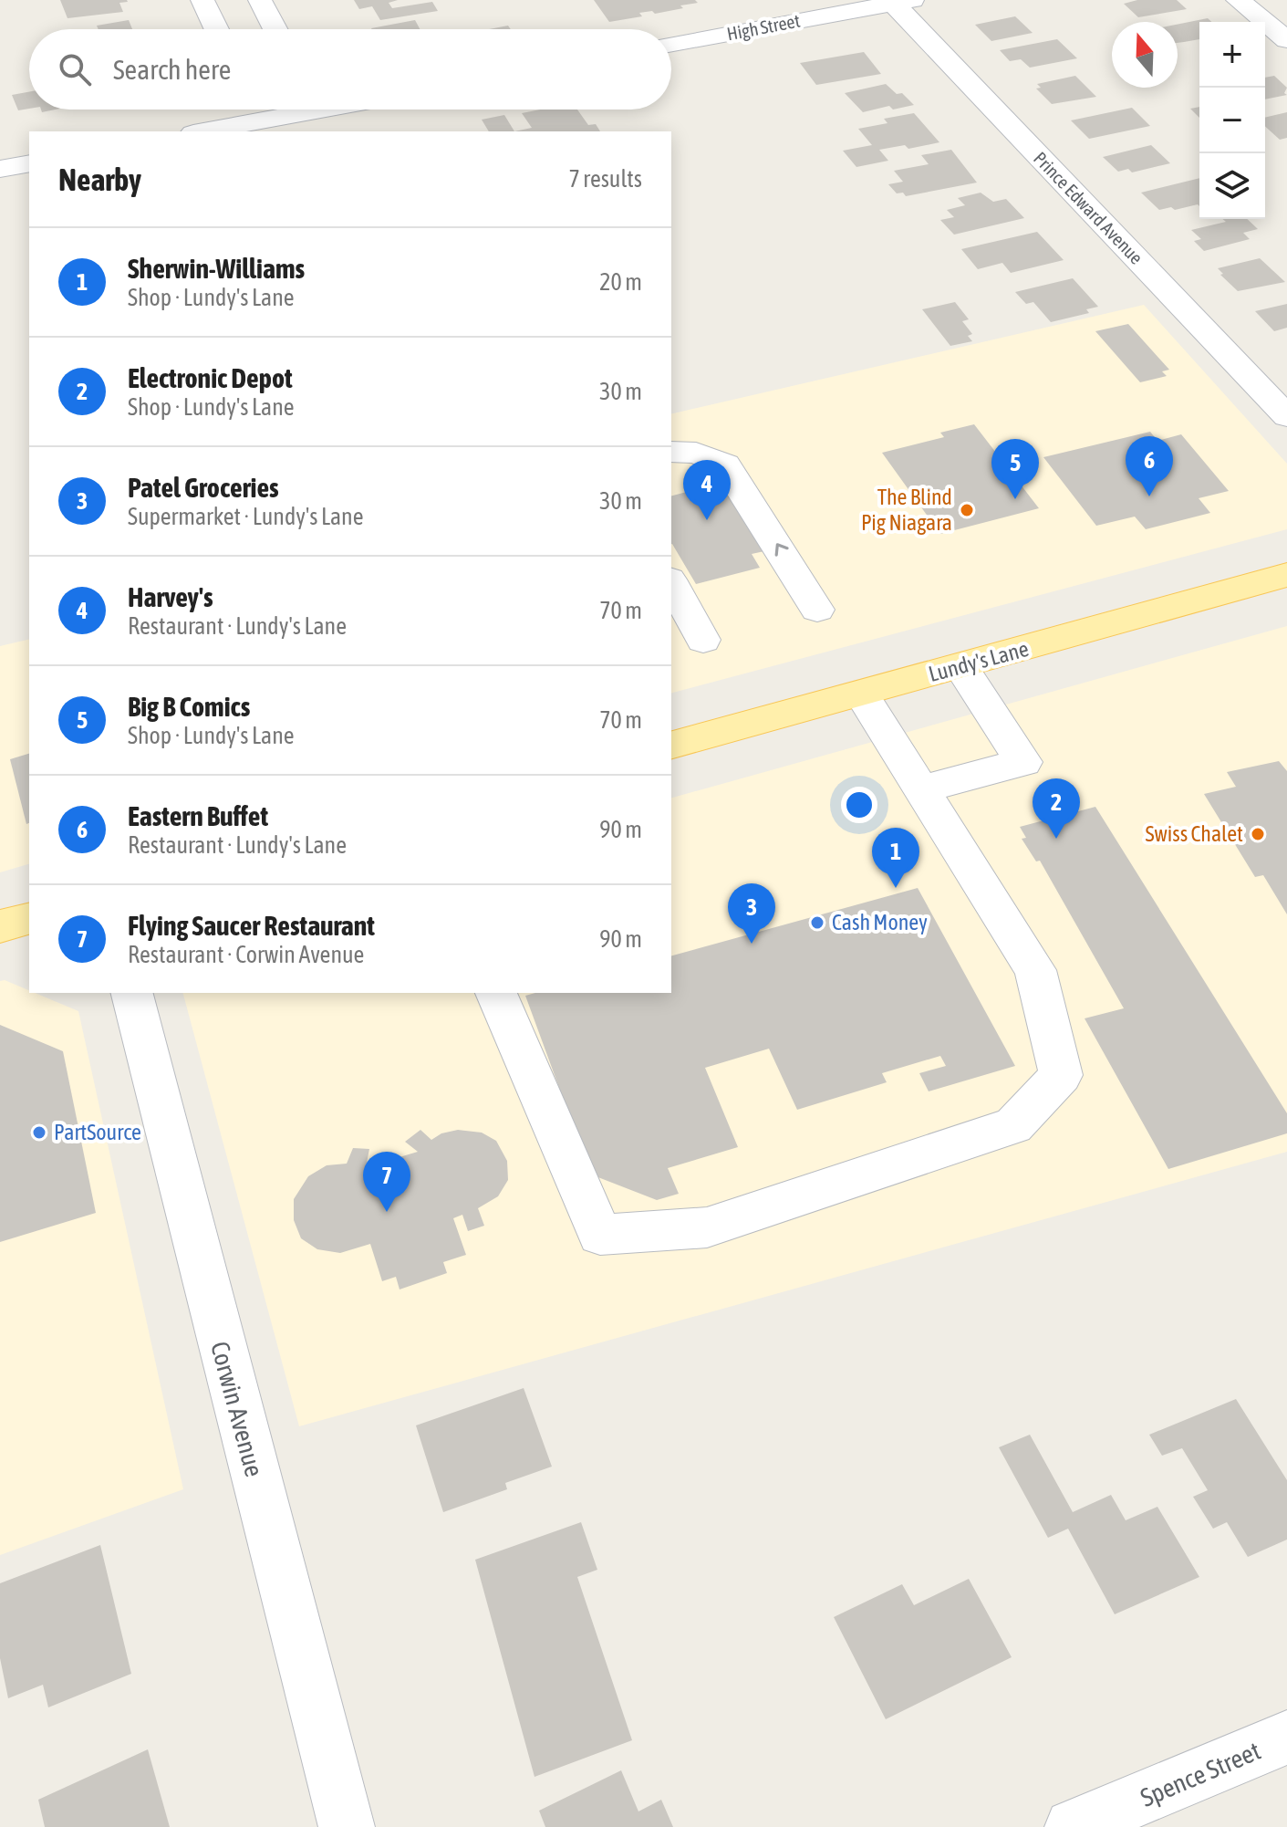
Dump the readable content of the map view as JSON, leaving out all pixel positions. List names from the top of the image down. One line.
{"streets":{"main road":["Lundy's Lane"],"street":["High Street","Prince Edward Avenue","Corwin Avenue","Spence Street"]},"crossings":[["High Street","Prince Edward Avenue"]],"places":["The Blind Pig Niagara","Swiss Chalet","Cash Money","PartSource"],"north":"top","page":{"map_buttons":["+","−"],"search":"Search here","heading":["Nearby","7 results"],"list":[{"mark":"1","name":"Sherwin-Williams","note":"Shop · Lundy's Lane","value":"20 m"},{"mark":"2","name":"Electronic Depot","note":"Shop · Lundy's Lane","value":"30 m"},{"mark":"3","name":"Patel Groceries","note":"Supermarket · Lundy's Lane","value":"30 m"},{"mark":"4","name":"Harvey's","note":"Restaurant · Lundy's Lane","value":"70 m"},{"mark":"5","name":"Big B Comics","note":"Shop · Lundy's Lane","value":"70 m"},{"mark":"6","name":"Eastern Buffet","note":"Restaurant · Lundy's Lane","value":"90 m"},{"mark":"7","name":"Flying Saucer Restaurant","note":"Restaurant · Corwin Avenue","value":"90 m"}],"pins":["6","5","4","2","1","3","7"]}}
